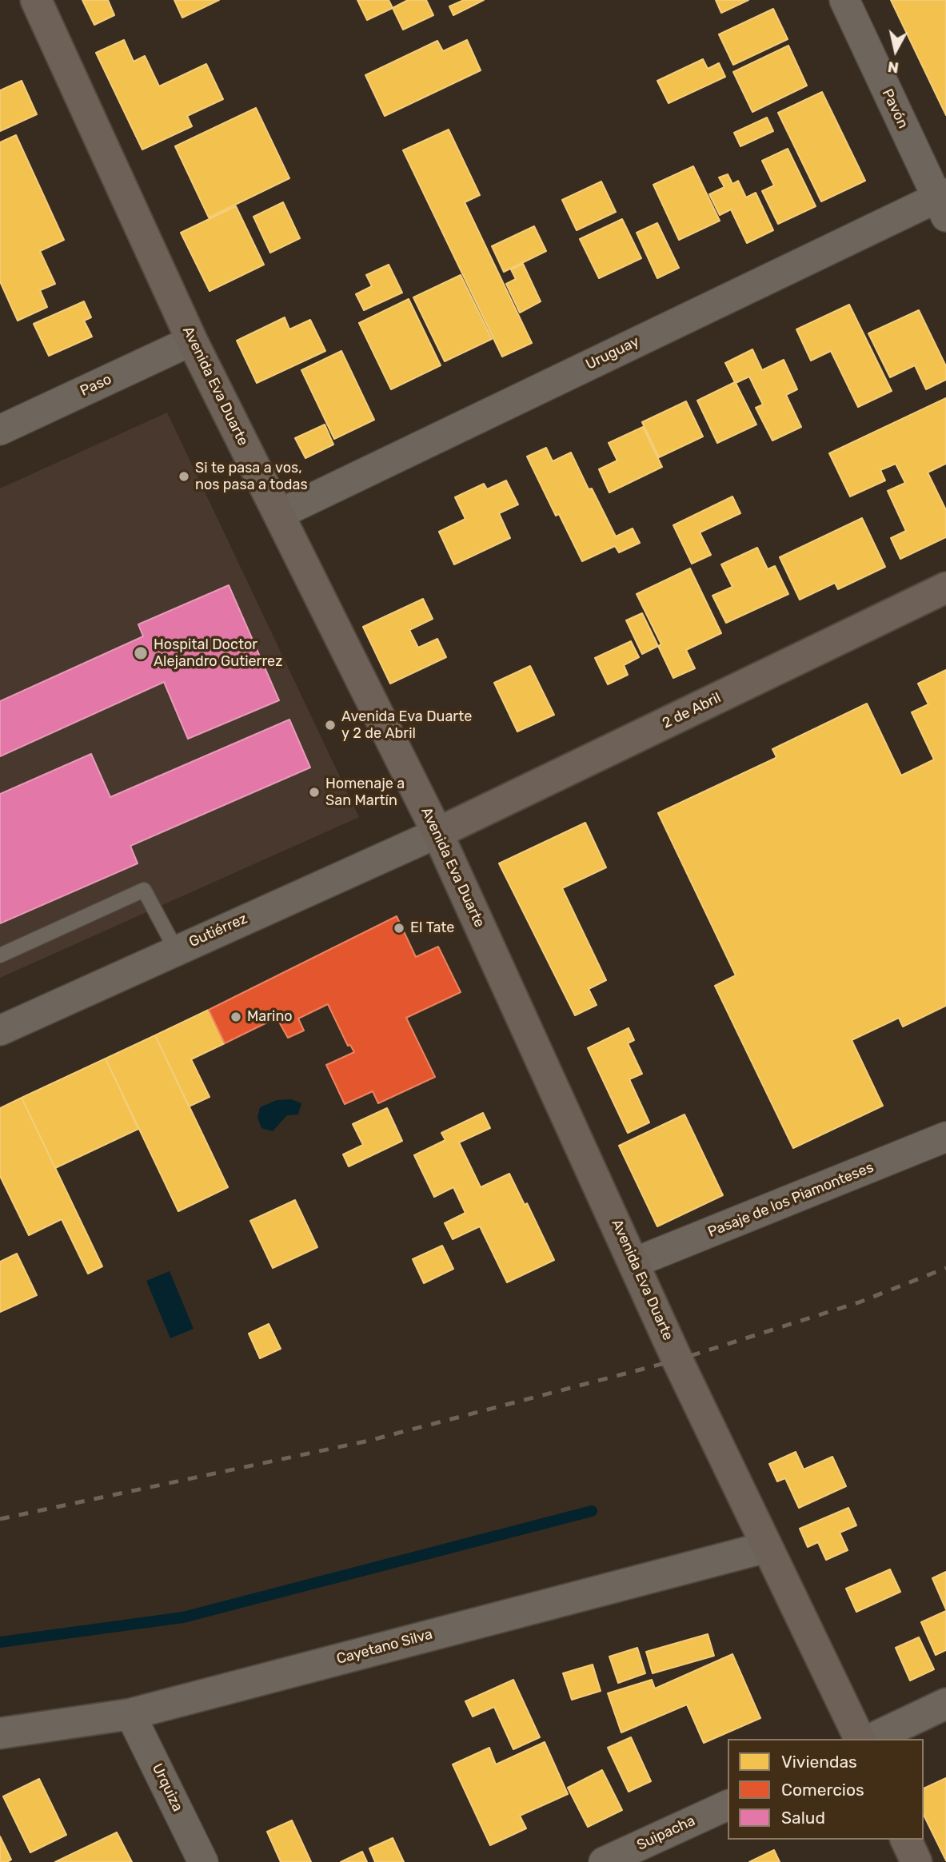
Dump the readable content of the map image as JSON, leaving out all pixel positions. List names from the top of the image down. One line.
{"streets":{"main road":["Avenida Eva Duarte","2 de Abril"],"street":["Pavón","Uruguay","Paso","Gutiérrez","Pasaje de los Piamonteses","Cayetano Silva","Urquiza","Suipacha"]},"crossings":[["Pavón","Uruguay"],["Uruguay","Avenida Eva Duarte"],["Paso","Avenida Eva Duarte"],["Avenida Eva Duarte","2 de Abril"],["Avenida Eva Duarte","Gutiérrez"],["Avenida Eva Duarte","Pasaje de los Piamonteses"],["Avenida Eva Duarte","Cayetano Silva"],["2 de Abril","Gutiérrez"],["Cayetano Silva","Urquiza"]],"places":["Si te pasa a vos, nos pasa a todas","Hospital Doctor Alejandro Gutierrez","Avenida Eva Duarte y 2 de Abril","Homenaje a San Martín","El Tate","Marino"],"legend":["Viviendas","Comercios","Salud"],"north":"bottom"}
